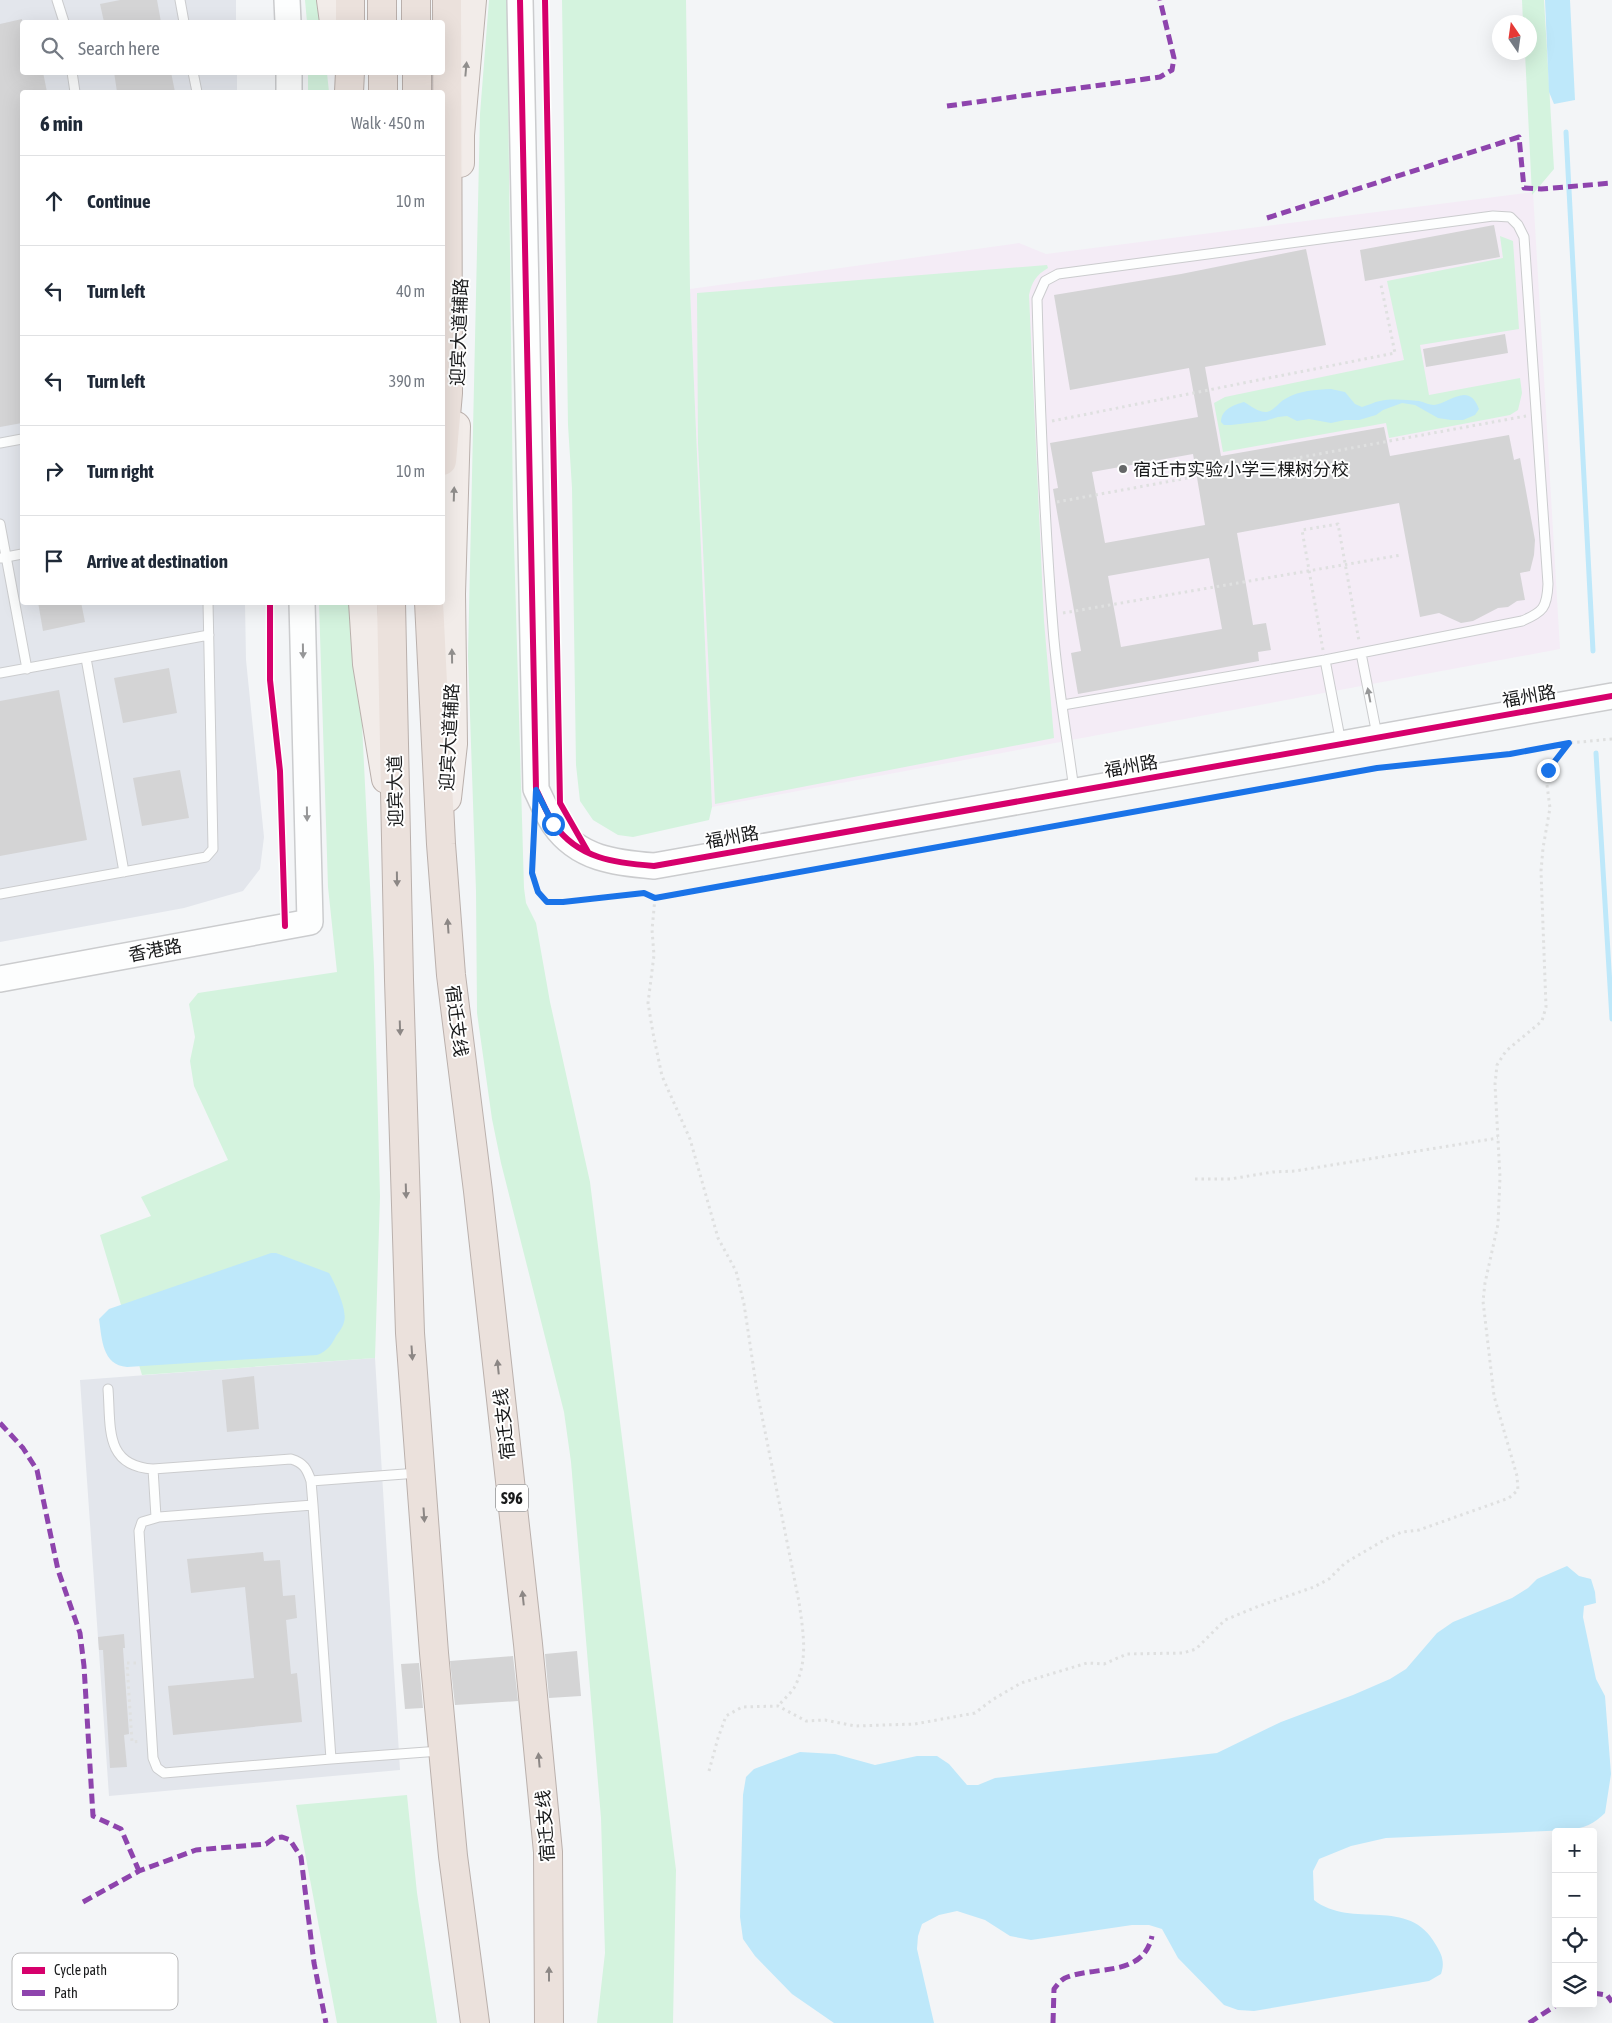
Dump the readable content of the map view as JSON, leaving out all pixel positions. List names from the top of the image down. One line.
{"streets":{"highway":["迎宾大道","宿迁支线","S96"],"main road":["迎宾大道辅路"],"street":["福州路","香港路"]},"crossings":[["迎宾大道辅路","宿迁支线"]],"one_way":["迎宾大道"],"places":["宿迁市实验小学三棵树分校"],"legend":["Cycle path","Path"],"north":"top","page":{"search":"Search here","heading":["6 min","Walk · 450 m"],"list":[["Continue","10 m"],["Turn left","40 m"],["Turn left","390 m"],["Turn right","10 m"],"Arrive at destination"],"map_buttons":["+","−"]}}
